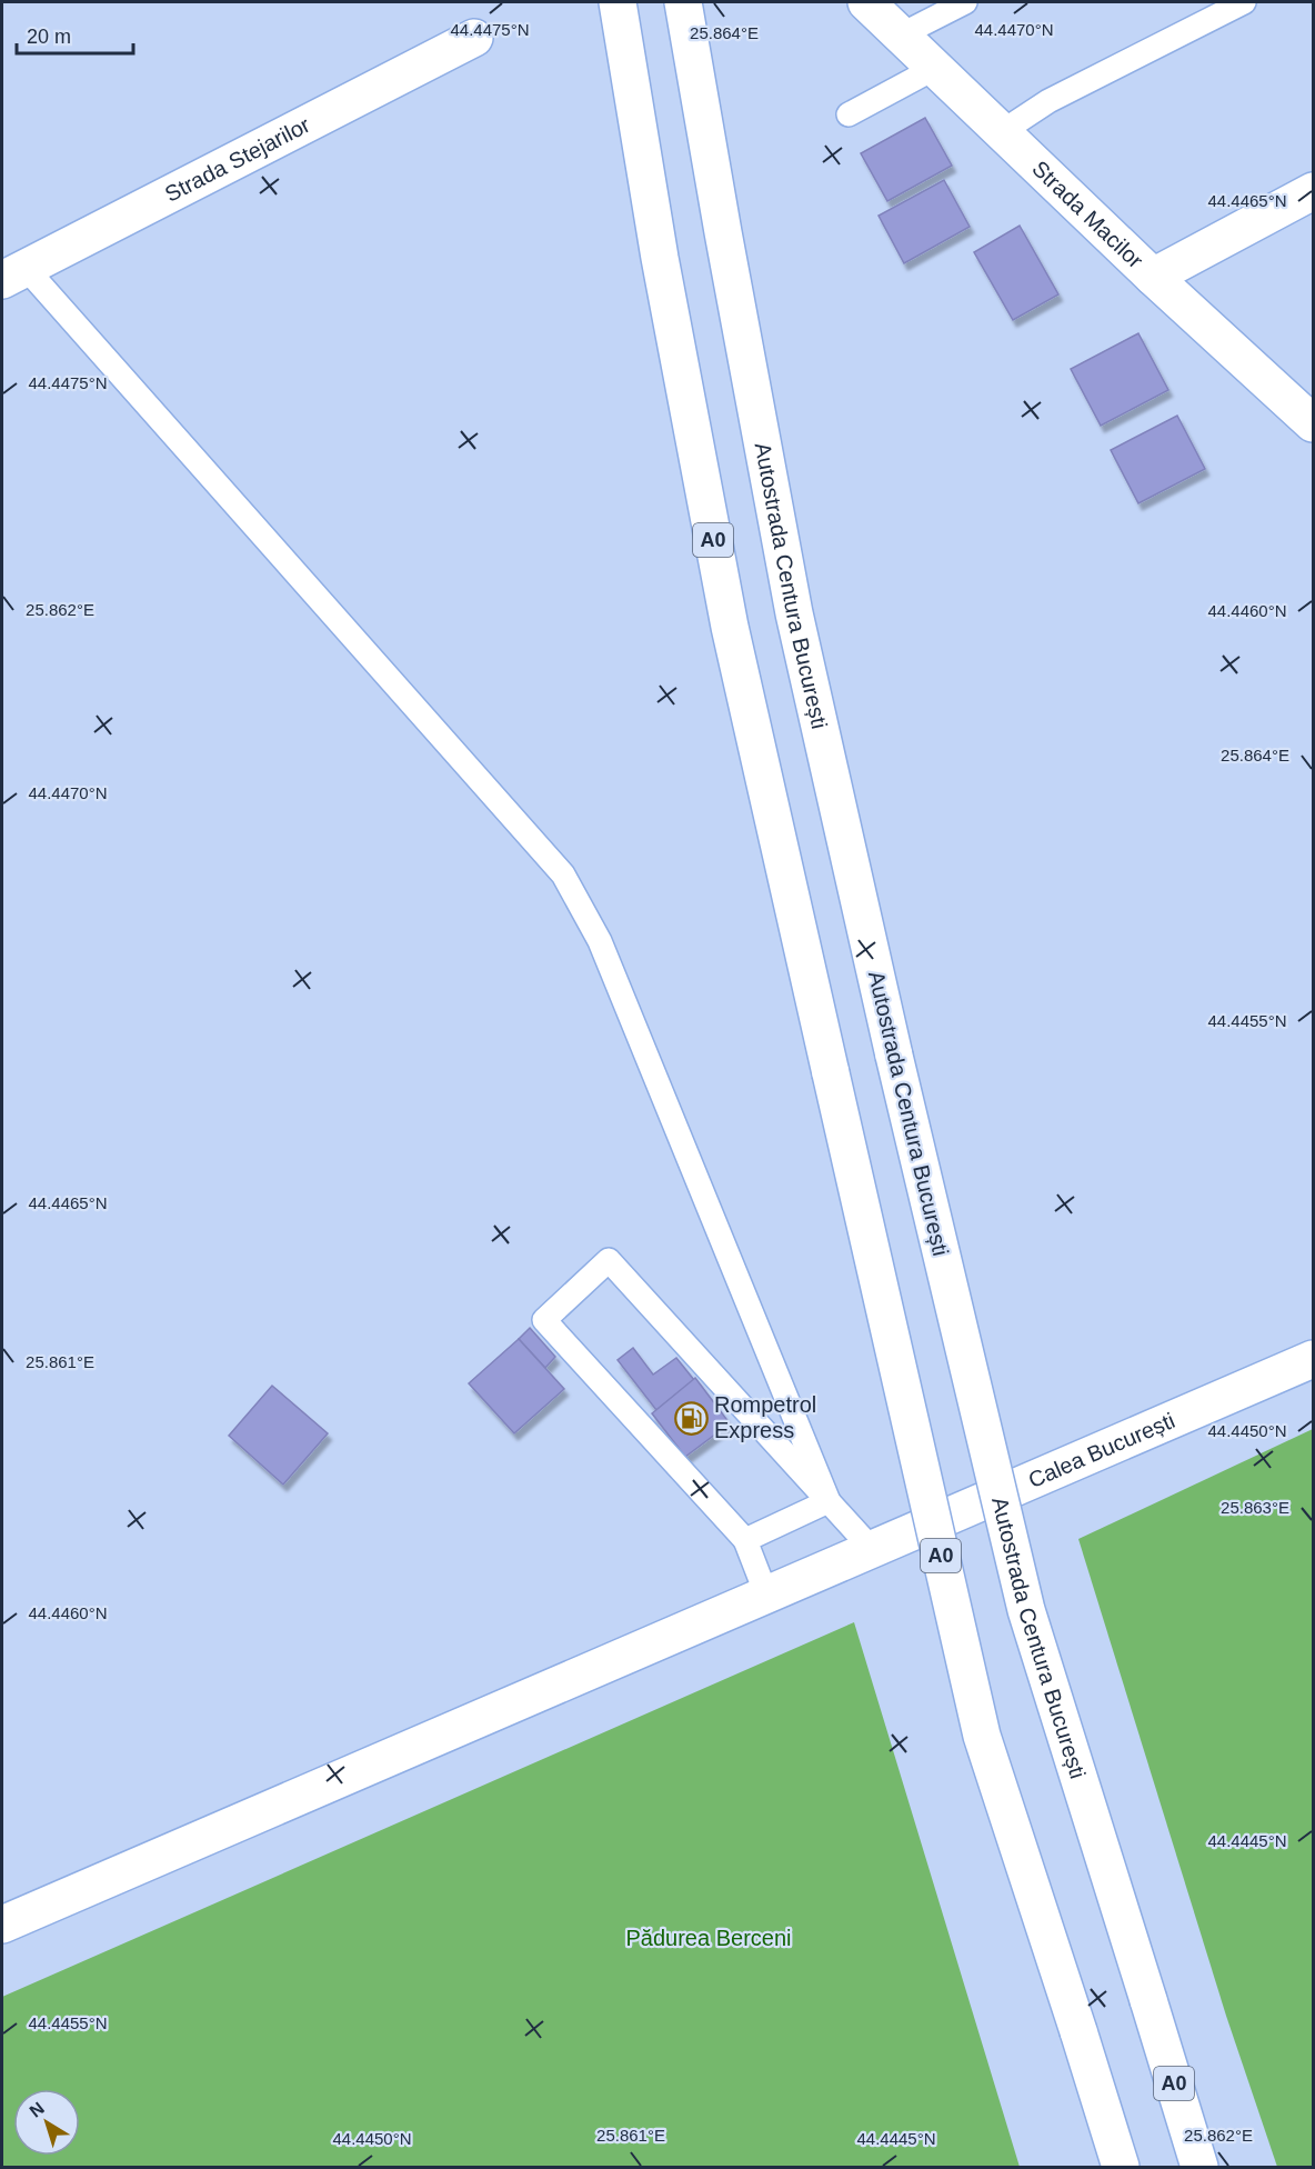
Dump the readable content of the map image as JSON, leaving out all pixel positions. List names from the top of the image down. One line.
{"streets":{"main road":["Strada Stejarilor","Strada Macilor","A0","Autostrada Centura București","Calea București"]},"parks":["Pădurea Berceni"],"places":{"fuel station":["Rompetrol Express"]},"scale_bar":"20 m","north":"top left","coordinates":["44.4475°N","44.4470°N","25.864°E","44.4465°N","25.862°E","44.4460°N","44.4455°N","25.861°E","44.4450°N","25.863°E","44.4445°N"]}
